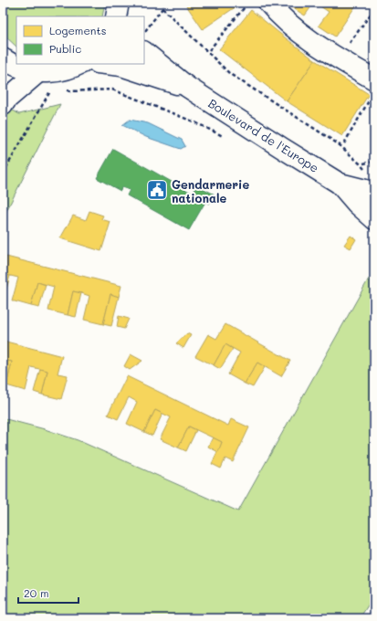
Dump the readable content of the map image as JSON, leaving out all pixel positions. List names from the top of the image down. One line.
{"streets":{"street":["Boulevard de l'Europe"]},"places":{"public building":["Gendarmerie nationale"]},"legend":["Logements","Public"],"scale_bar":"20 m"}
